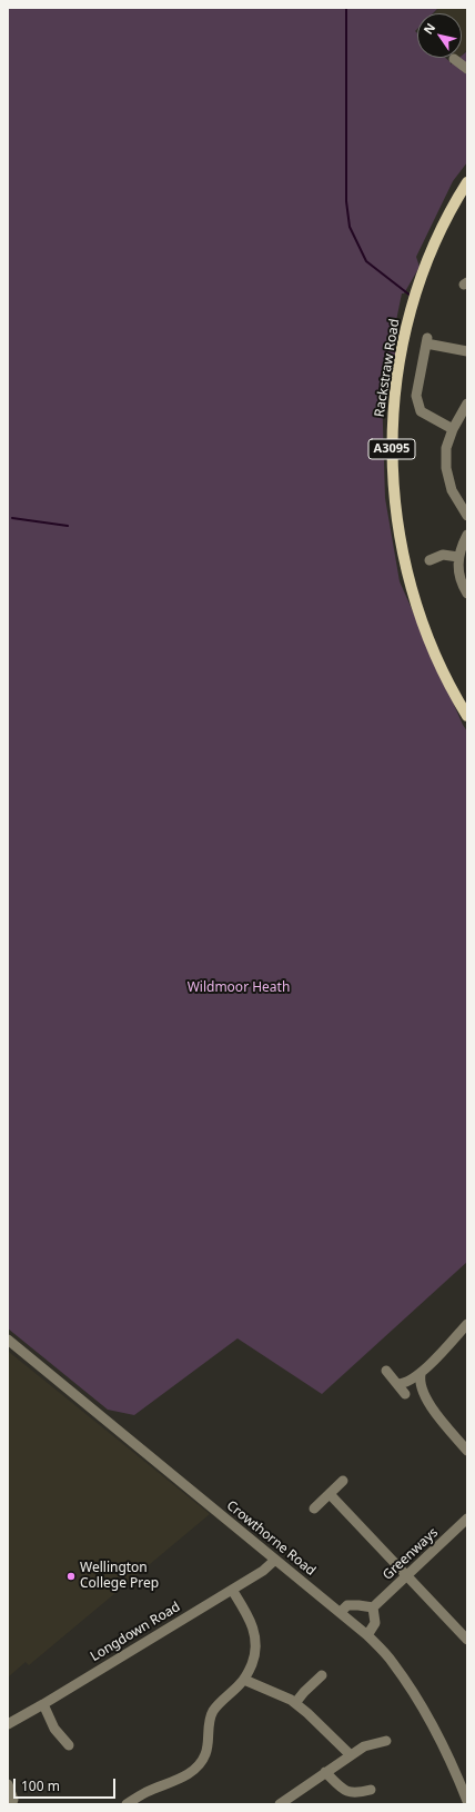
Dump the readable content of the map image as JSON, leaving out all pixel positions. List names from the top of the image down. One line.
{"streets":{"main road":["Rackstraw Road","A3095"],"street":["Crowthorne Road","Greenways","Longdown Road"]},"crossings":[["Crowthorne Road","Longdown Road"]],"parks":["Wildmoor Heath"],"places":["Wellington College Prep"],"scale_bar":"100 m","north":"top left"}
